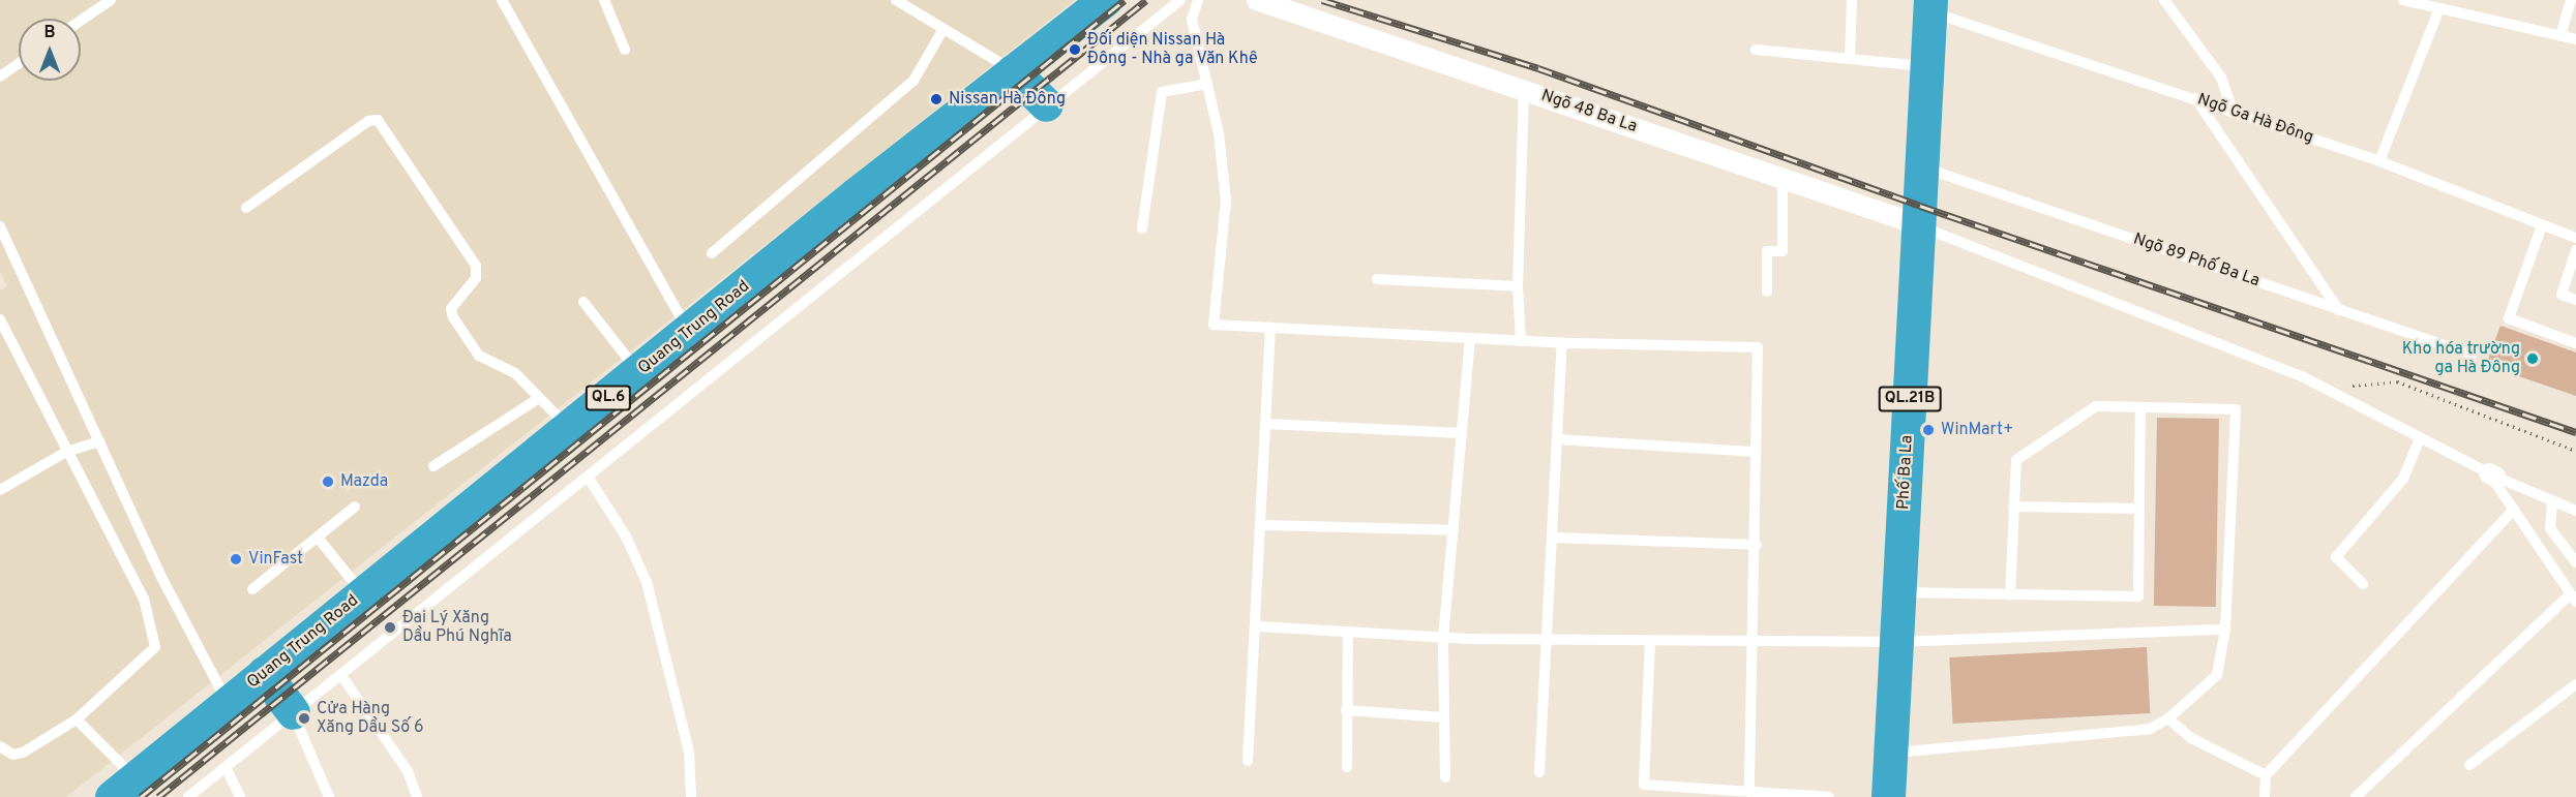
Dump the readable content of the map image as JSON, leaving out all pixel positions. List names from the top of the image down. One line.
{"streets":{"highway":["Quang Trung Road","QL.6","QL.21B","Phố Ba La"],"street":["Ngõ 48 Ba La"],"lane":["Ngõ Ga Hà Đông","Ngõ 89 Phố Ba La"]},"crossings":[["Ngõ 48 Ba La","Phố Ba La"],["Ngõ Ga Hà Đông","Phố Ba La"],["Ngõ 89 Phố Ba La","Phố Ba La"]],"places":["Đối diện Nissan Hà Đông - Nhà ga Văn Khê","Nissan Hà Đông","Kho hóa trường ga Hà Đông","WinMart+","Mazda","VinFast","Đại Lý Xăng Dầu Phú Nghĩa","Cửa Hàng Xăng Dầu Số 6"],"north":"top"}
